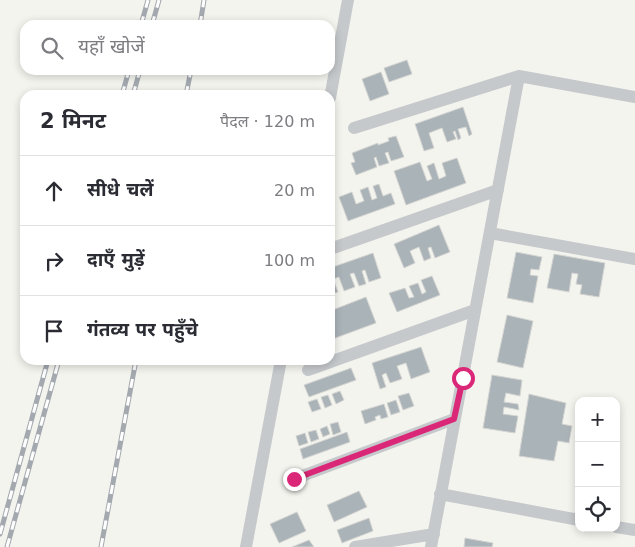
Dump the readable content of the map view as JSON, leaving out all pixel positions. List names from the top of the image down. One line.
{"page":{"search":"यहाँ खोजें","heading":["2 मिनट","पैदल · 120 m"],"list":[["सीधे चलें","20 m"],["दाएँ मुड़ें","100 m"],"गंतव्य पर पहुँचे"],"map_buttons":["+","−"]}}
